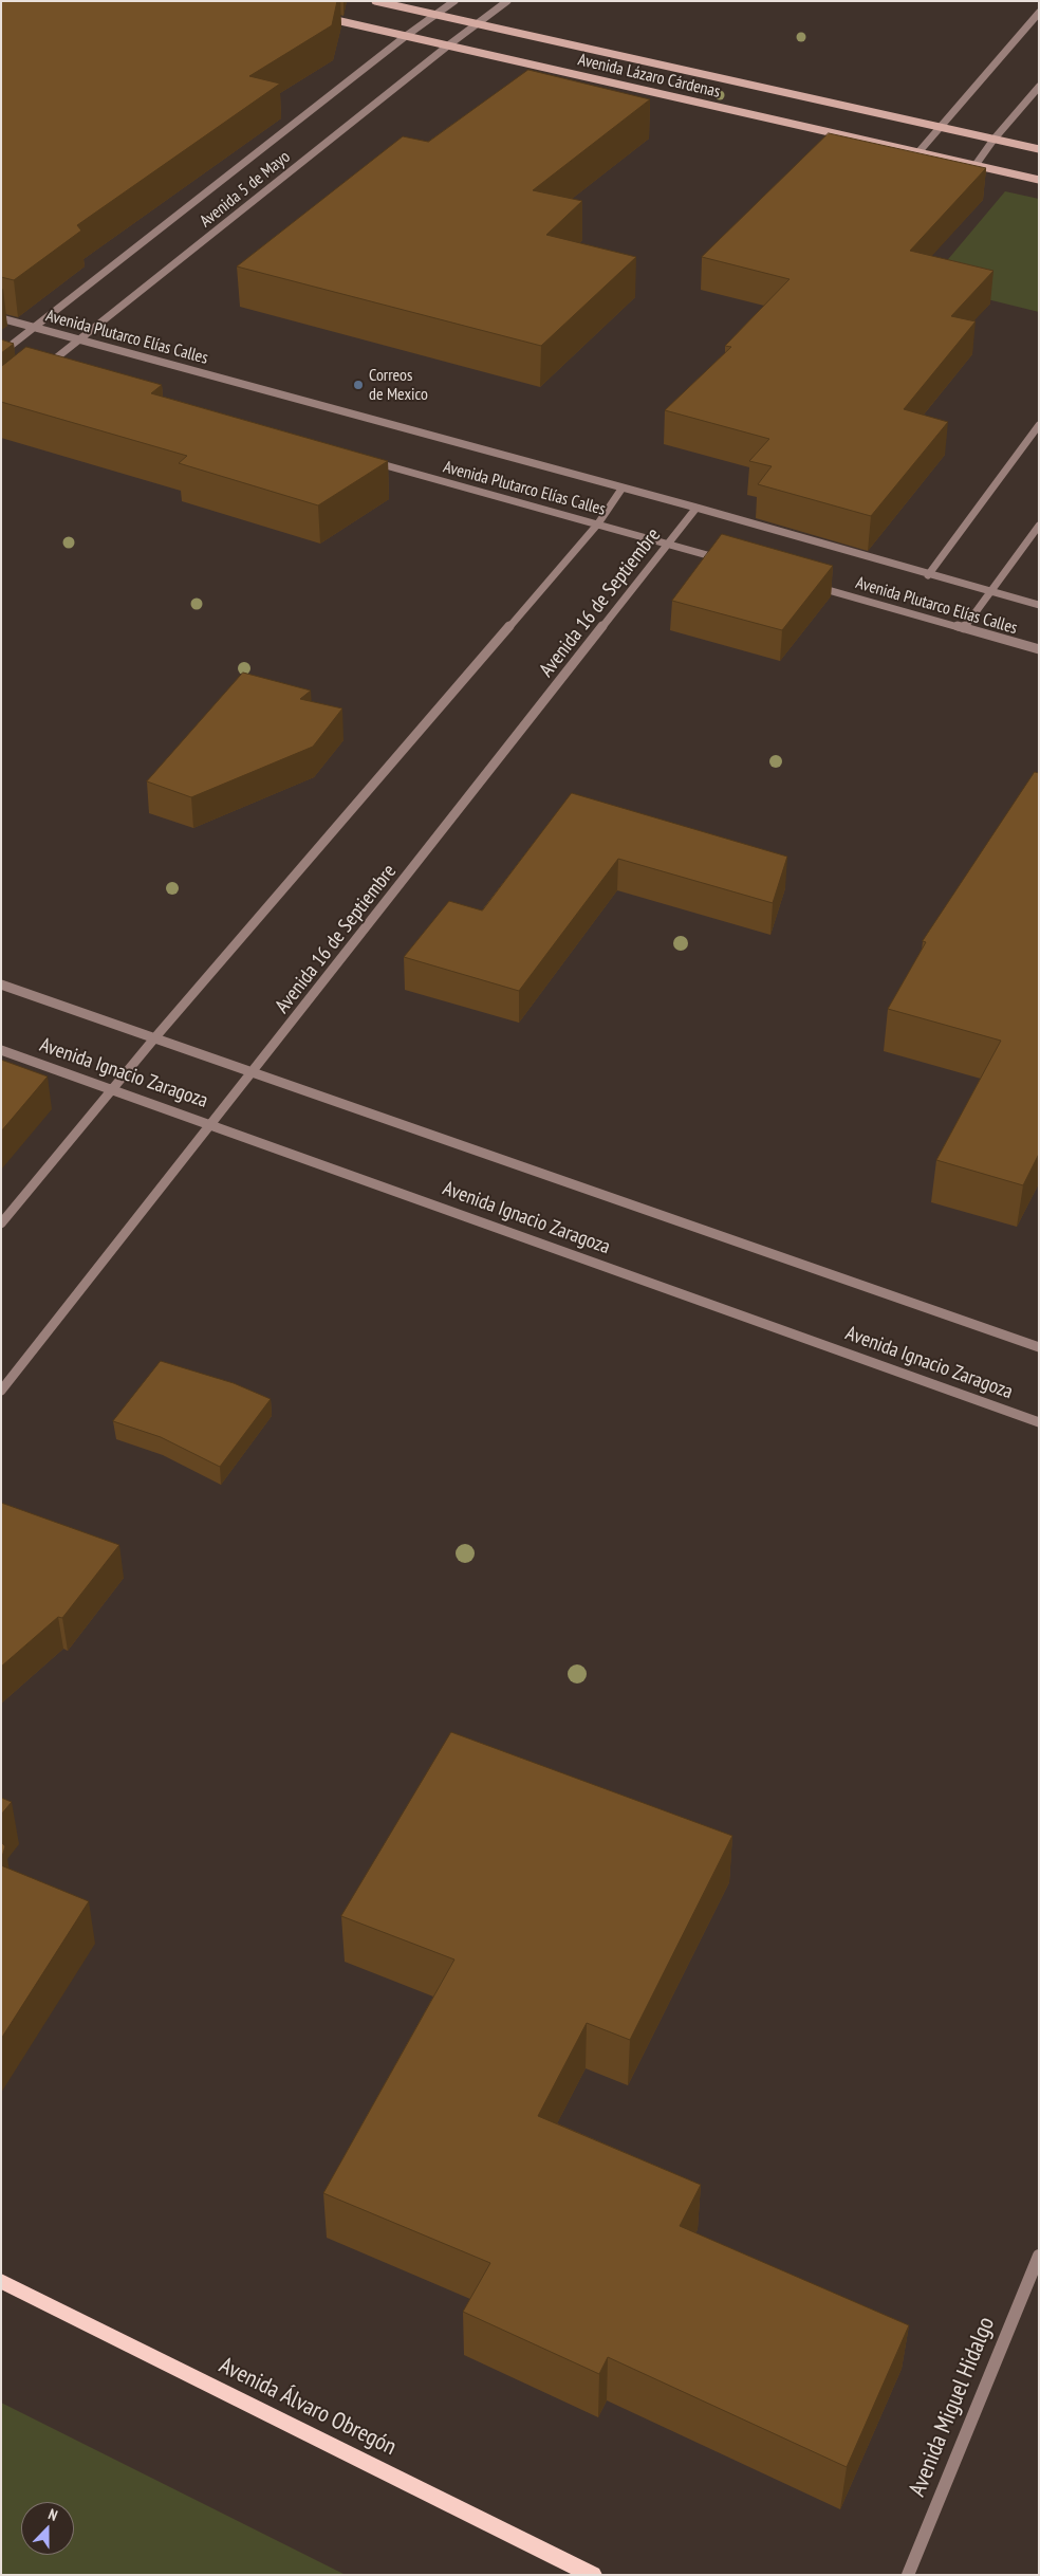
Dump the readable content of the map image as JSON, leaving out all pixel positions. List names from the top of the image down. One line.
{"streets":{"main road":["Avenida Lázaro Cárdenas","Avenida Álvaro Obregón"],"street":["Avenida 5 de Mayo","Avenida Plutarco Elías Calles","Avenida 16 de Septiembre","Avenida Ignacio Zaragoza","Avenida Miguel Hidalgo"]},"crossings":[["Avenida Lázaro Cárdenas","Avenida 5 de Mayo"],["Avenida 5 de Mayo","Avenida Plutarco Elías Calles"],["Avenida Plutarco Elías Calles","Avenida 16 de Septiembre"],["Avenida 16 de Septiembre","Avenida Ignacio Zaragoza"]],"places":["Correos de Mexico"],"north":"top"}
